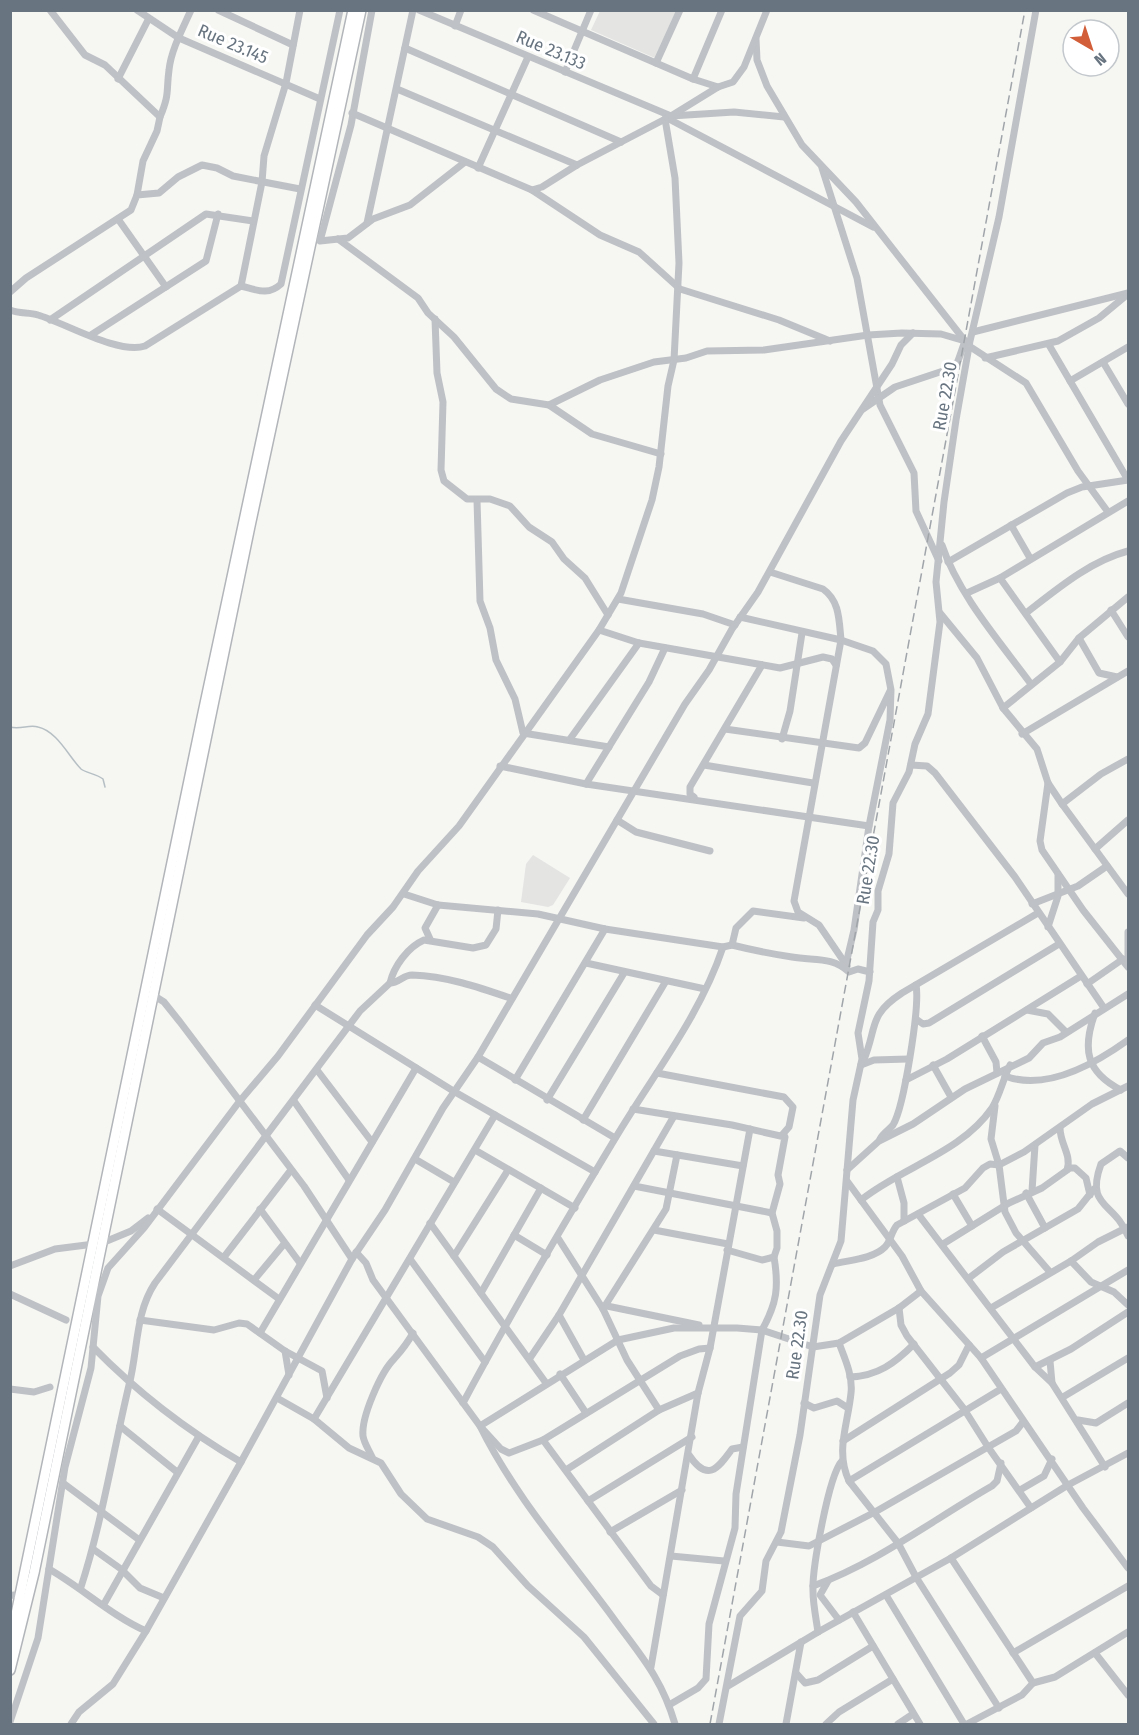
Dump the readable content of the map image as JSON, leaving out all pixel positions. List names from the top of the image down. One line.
{"streets":{"street":["Rue 23.145","Rue 23.133","Rue 22.30"]},"north":"bottom right"}
